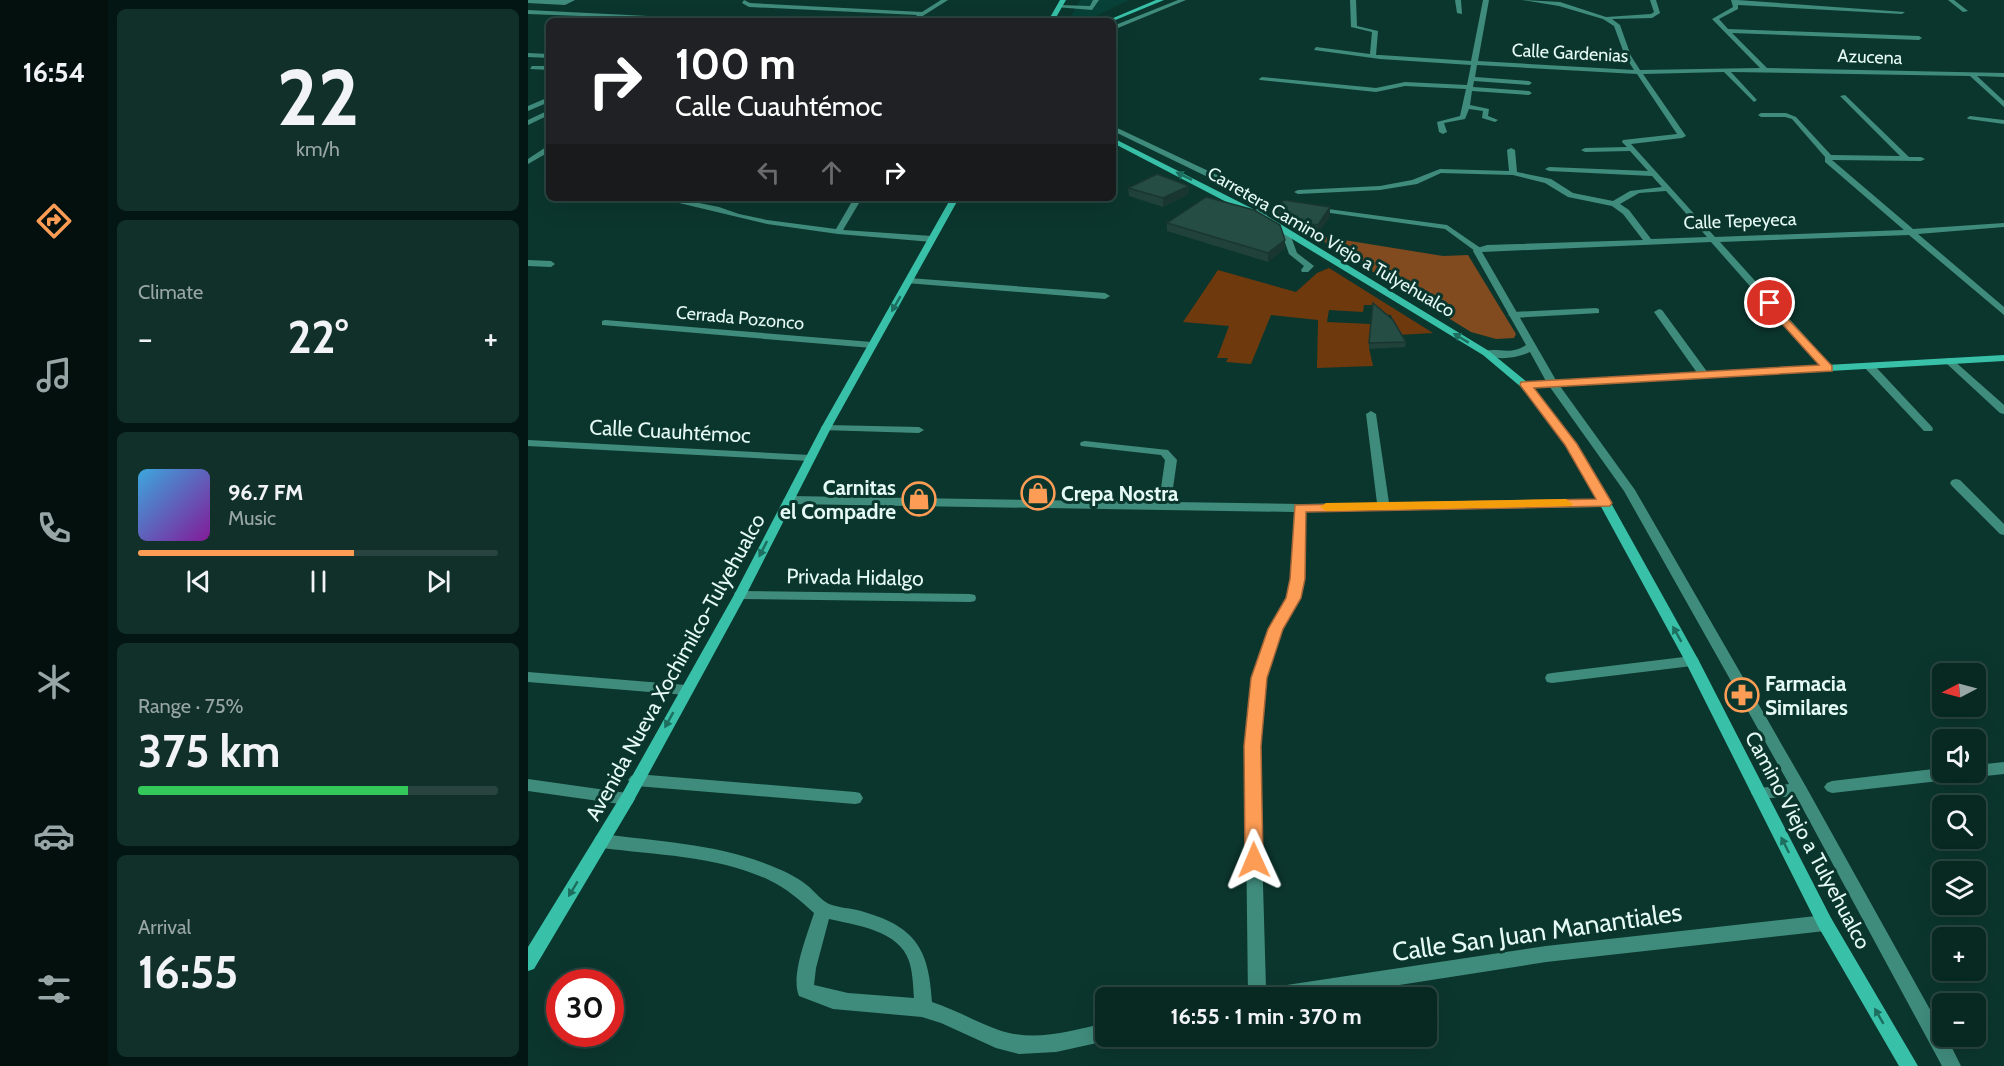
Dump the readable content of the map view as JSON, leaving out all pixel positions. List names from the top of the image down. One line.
{"streets":{"main road":["Carretera Camino Viejo a Tulyehualco","Avenida Nueva Xochimilco-Tulyehualco","Camino Viejo a Tulyehualco"],"street":["Calle Gardenias","Azucena","Calle Tepeyeca","Cerrada Pozonco","Calle Cuauhtémoc","Privada Hidalgo","Calle San Juan Manantiales"]},"crossings":[["Calle Gardenias","Azucena"],["Carretera Camino Viejo a Tulyehualco","Camino Viejo a Tulyehualco"],["Cerrada Pozonco","Avenida Nueva Xochimilco-Tulyehualco"],["Calle Cuauhtémoc","Avenida Nueva Xochimilco-Tulyehualco"],["Privada Hidalgo","Avenida Nueva Xochimilco-Tulyehualco"],["Camino Viejo a Tulyehualco","Calle San Juan Manantiales"]],"one_way":["Carretera Camino Viejo a Tulyehualco","Avenida Nueva Xochimilco-Tulyehualco","Camino Viejo a Tulyehualco"],"places":{"shop":["Crepa Nostra","Carnitas el Compadre"],"pharmacy":["Farmacia Similares"]},"north":"left","page":{"tabs":"16:54","tile":[["22","km/h"],"Climate",["Range · 75%","375 km"],["Arrival","16:55"]],"turn":["100 m","Calle Cuauhtémoc"],"heat":["−","22°","+"],"song":["96.7 FM","Music"],"map_buttons":["+","−"],"limit":"30","trip":"16:55 · 1 min · 370 m"}}
